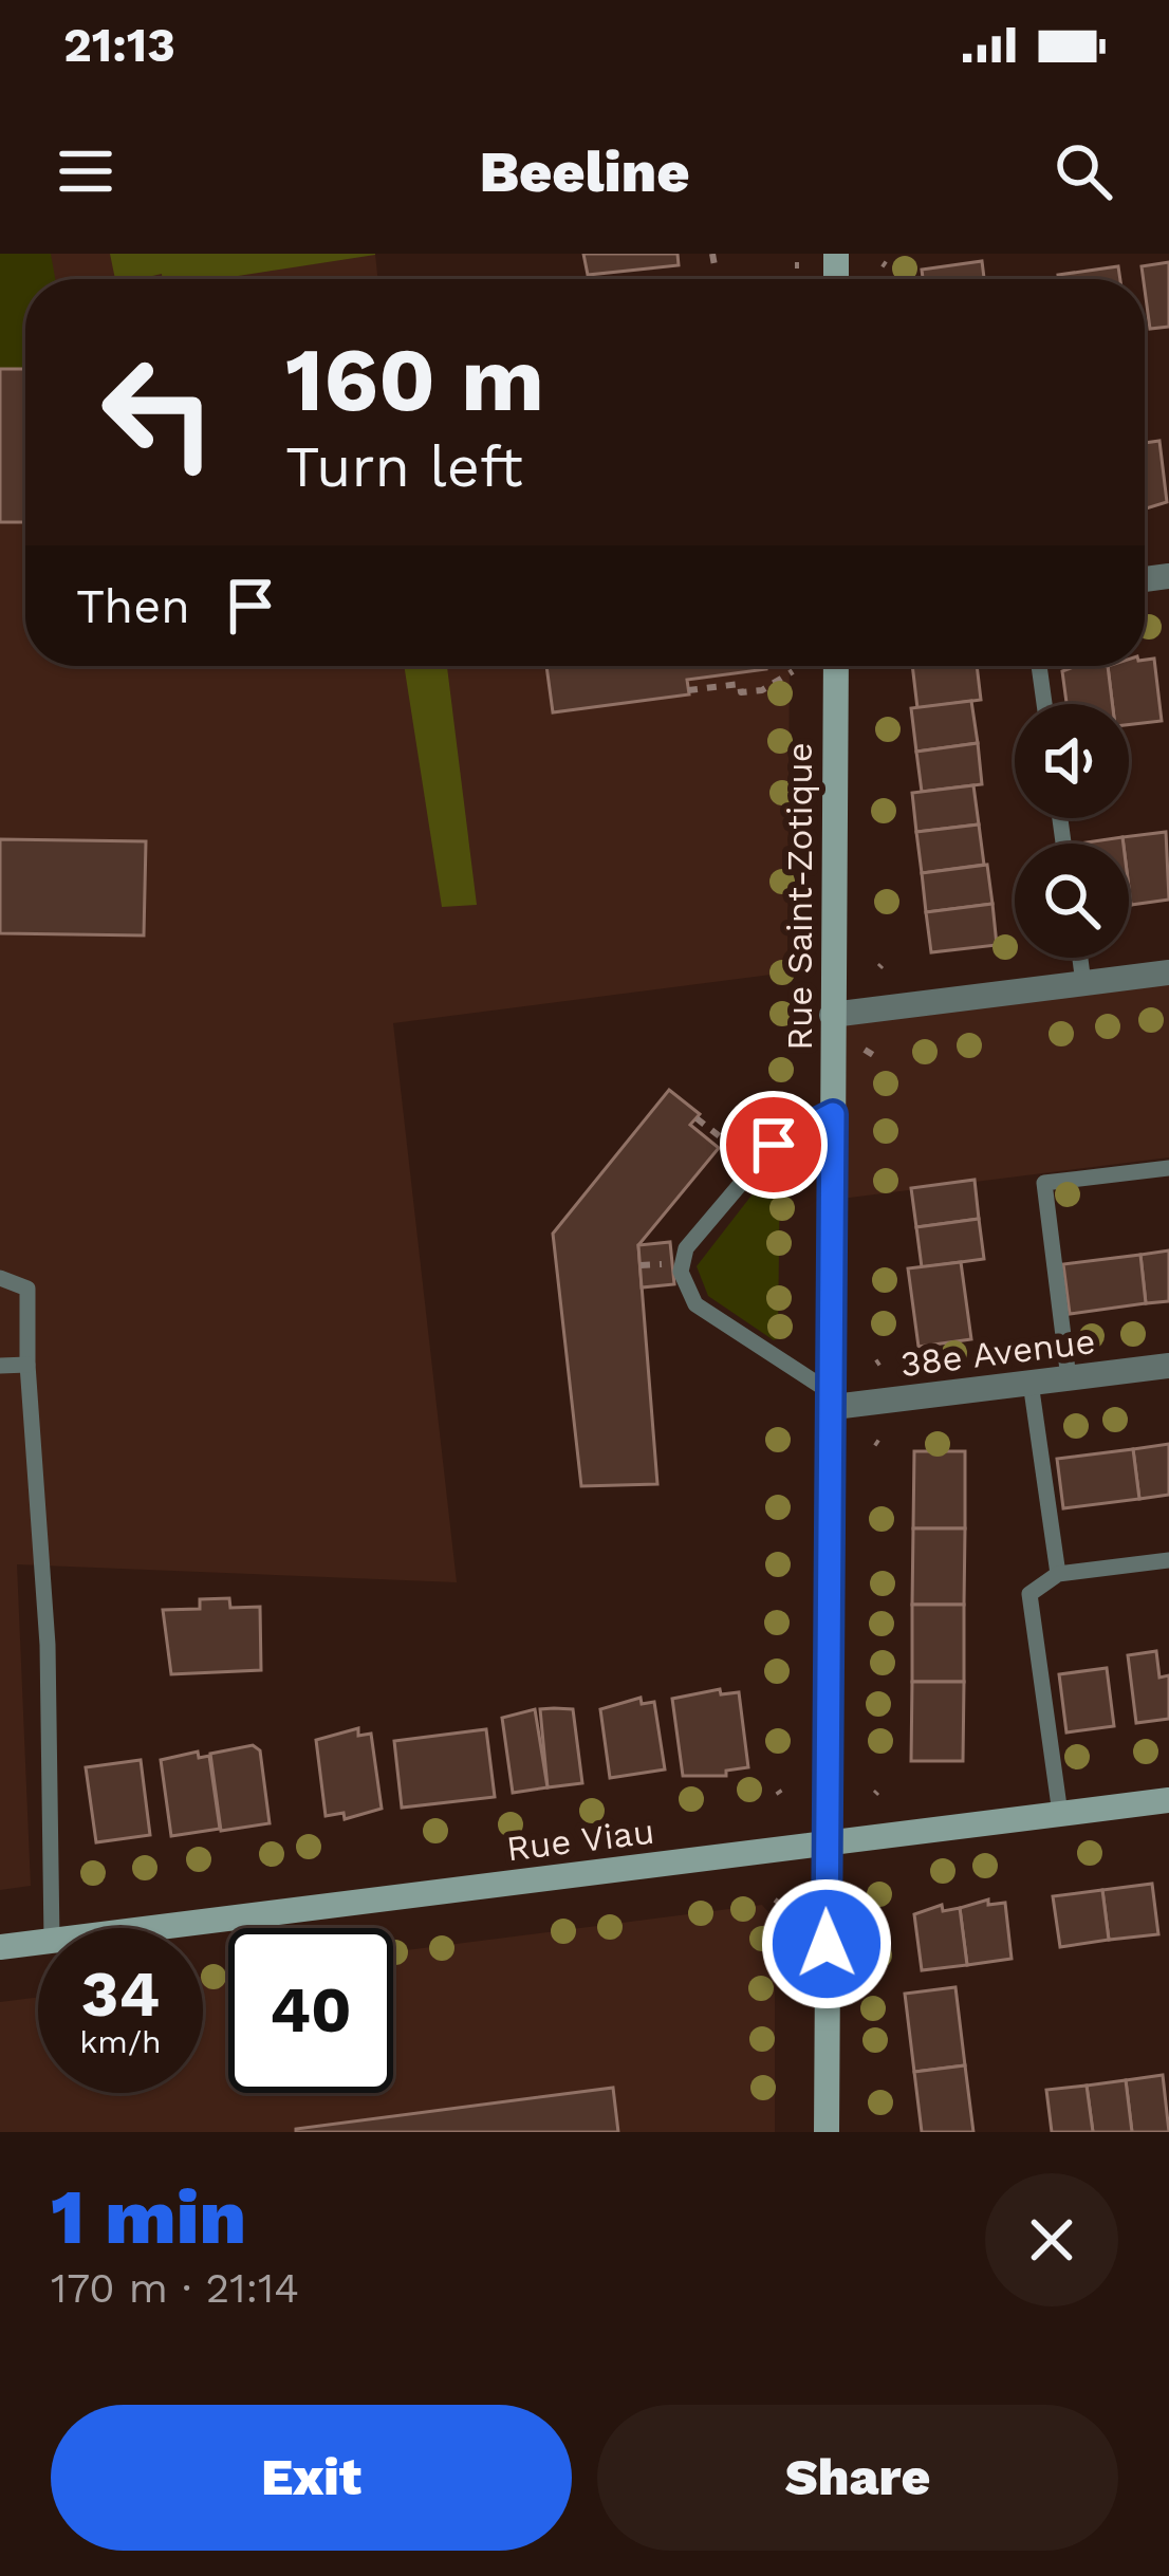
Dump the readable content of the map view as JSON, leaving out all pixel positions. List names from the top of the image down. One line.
{"streets":{"street":["Rue Saint-Zotique","38e Avenue","Rue Viau"]},"crossings":[["Rue Saint-Zotique","38e Avenue"],["Rue Saint-Zotique","Rue Viau"]],"page":{"status":"21:13","header":"Beeline","turn":["160 m","Turn left"],"then":"Then","speed":"34 km/h","limit":"40","heading":["1 min","170 m · 21:14"],"buttons":["Exit","Share"]}}
